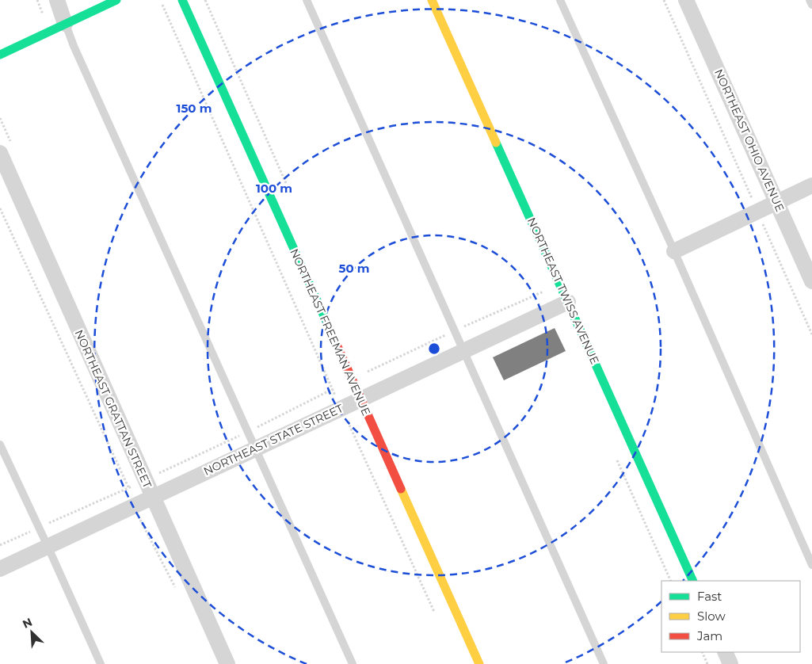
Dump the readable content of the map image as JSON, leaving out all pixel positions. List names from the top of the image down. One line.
{"streets":{"street":["NORTHEAST OHIO AVENUE","NORTHEAST TWISS AVENUE","NORTHEAST FREEMAN AVENUE","NORTHEAST GRATTAN STREET","NORTHEAST STATE STREET"]},"crossings":[["NORTHEAST TWISS AVENUE","NORTHEAST STATE STREET"],["NORTHEAST FREEMAN AVENUE","NORTHEAST STATE STREET"],["NORTHEAST GRATTAN STREET","NORTHEAST STATE STREET"]],"legend":["Fast","Slow","Jam"],"north":"top left","rings":["150 m","100 m","50 m"]}
